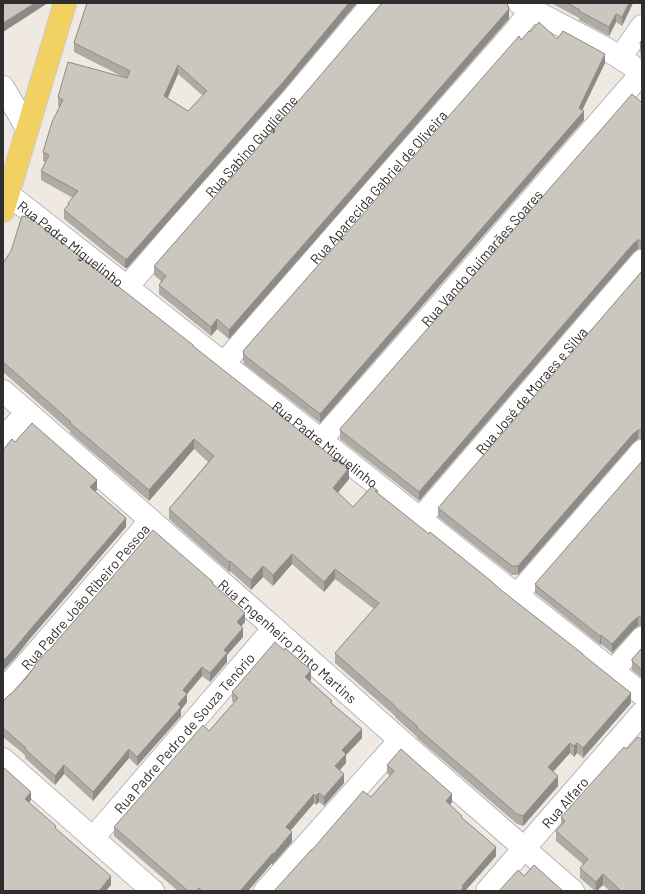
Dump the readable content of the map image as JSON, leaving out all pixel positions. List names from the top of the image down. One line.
{"streets":{"street":["Rua Sabino Guglielme","Rua Aparecida Gabriel de Oliveira","Rua Padre Miguelinho","Rua Vando Guimarães Soares","Rua José de Moraes e Silva","Rua Padre João Ribeiro Pessoa","Rua Engenheiro Pinto Martins","Rua Padre Pedro de Souza Tenório","Rua Alfaro"]},"crossings":[["Rua Sabino Guglielme","Rua Padre Miguelinho"],["Rua Aparecida Gabriel de Oliveira","Rua Padre Miguelinho"],["Rua Padre Miguelinho","Rua Vando Guimarães Soares"],["Rua Padre Miguelinho","Rua José de Moraes e Silva"],["Rua Padre João Ribeiro Pessoa","Rua Engenheiro Pinto Martins"],["Rua Engenheiro Pinto Martins","Rua Padre Pedro de Souza Tenório"],["Rua Engenheiro Pinto Martins","Rua Alfaro"]]}
